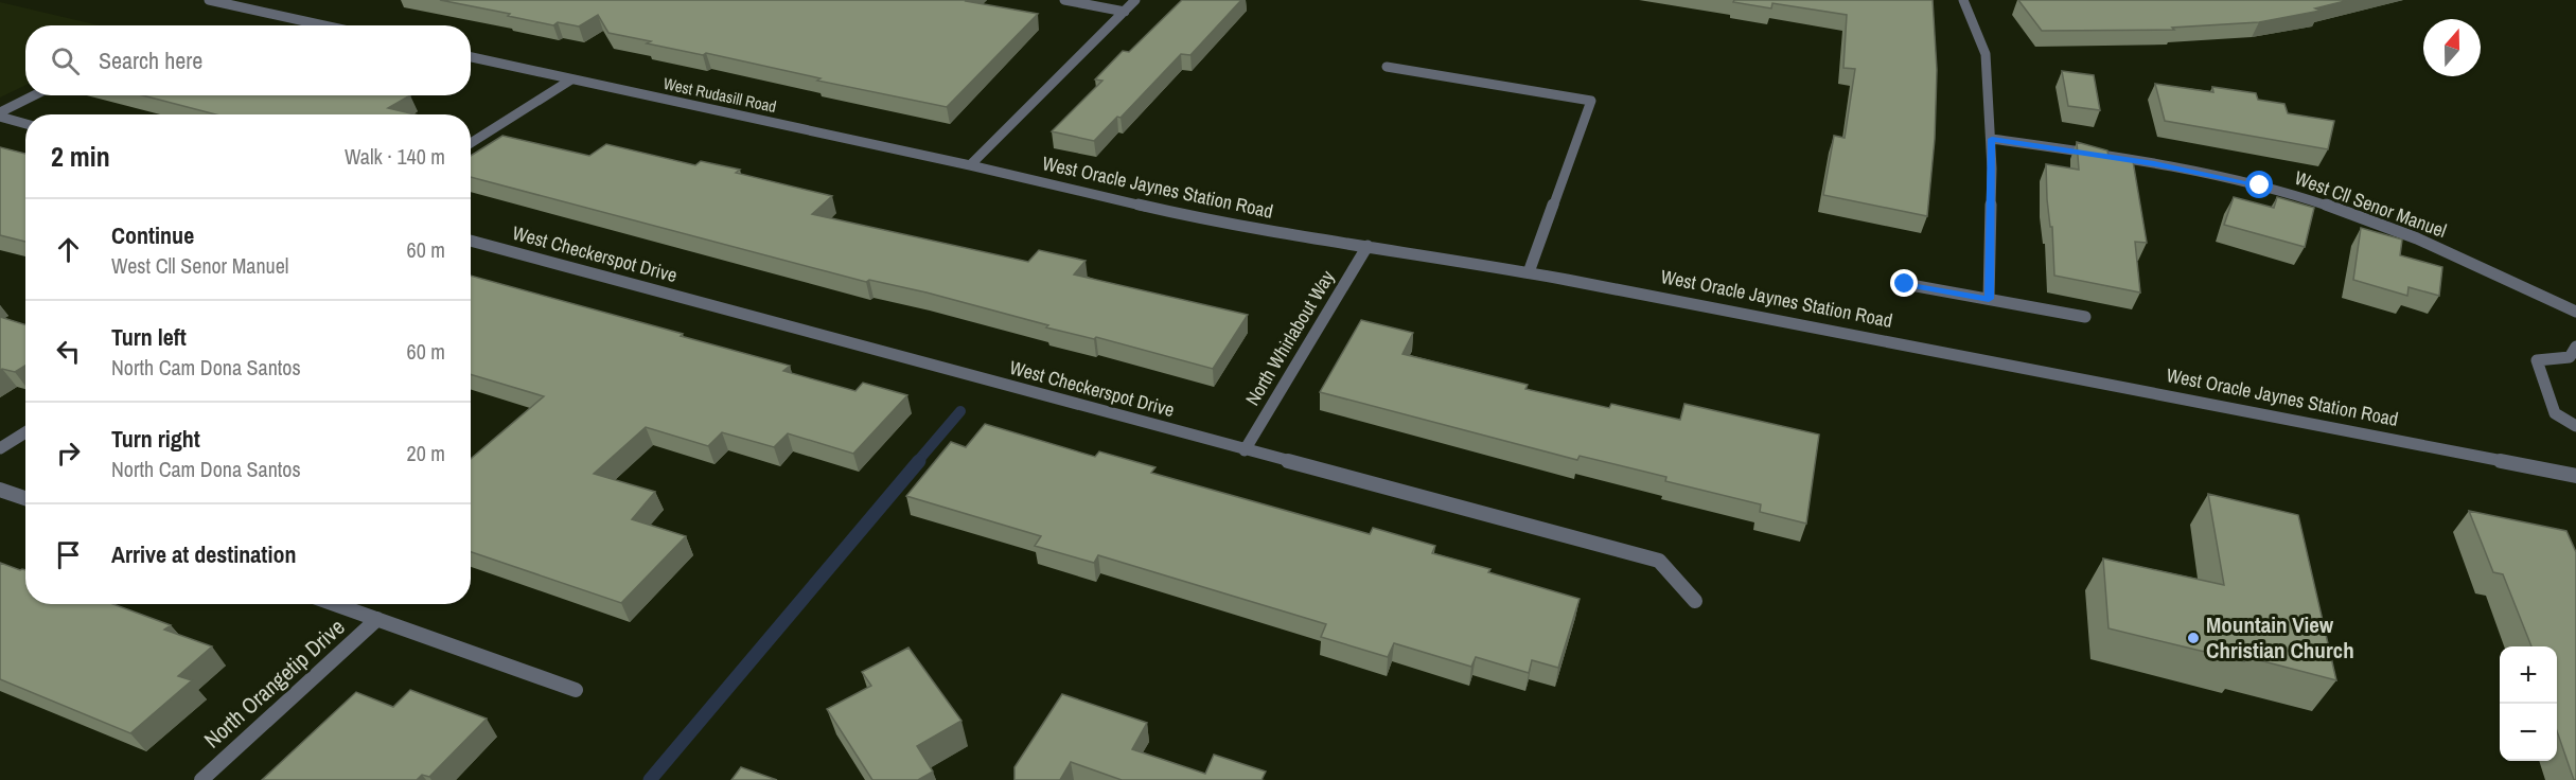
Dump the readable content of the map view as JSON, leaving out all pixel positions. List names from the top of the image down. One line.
{"streets":{"street":["West Rudasill Road","West Oracle Jaynes Station Road","West Cll Senor Manuel","West Checkerspot Drive","North Whirlabout Way","North Orangetip Drive"]},"crossings":[["West Rudasill Road","West Oracle Jaynes Station Road"],["West Oracle Jaynes Station Road","North Whirlabout Way"],["West Checkerspot Drive","North Whirlabout Way"]],"places":["Mountain View Christian Church"],"north":"top","page":{"search":"Search here","heading":["2 min","Walk · 140 m"],"list":[["Continue","West Cll Senor Manuel","60 m"],["Turn left","North Cam Dona Santos","60 m"],["Turn right","North Cam Dona Santos","20 m"],"Arrive at destination"],"map_buttons":["+","−"]}}
